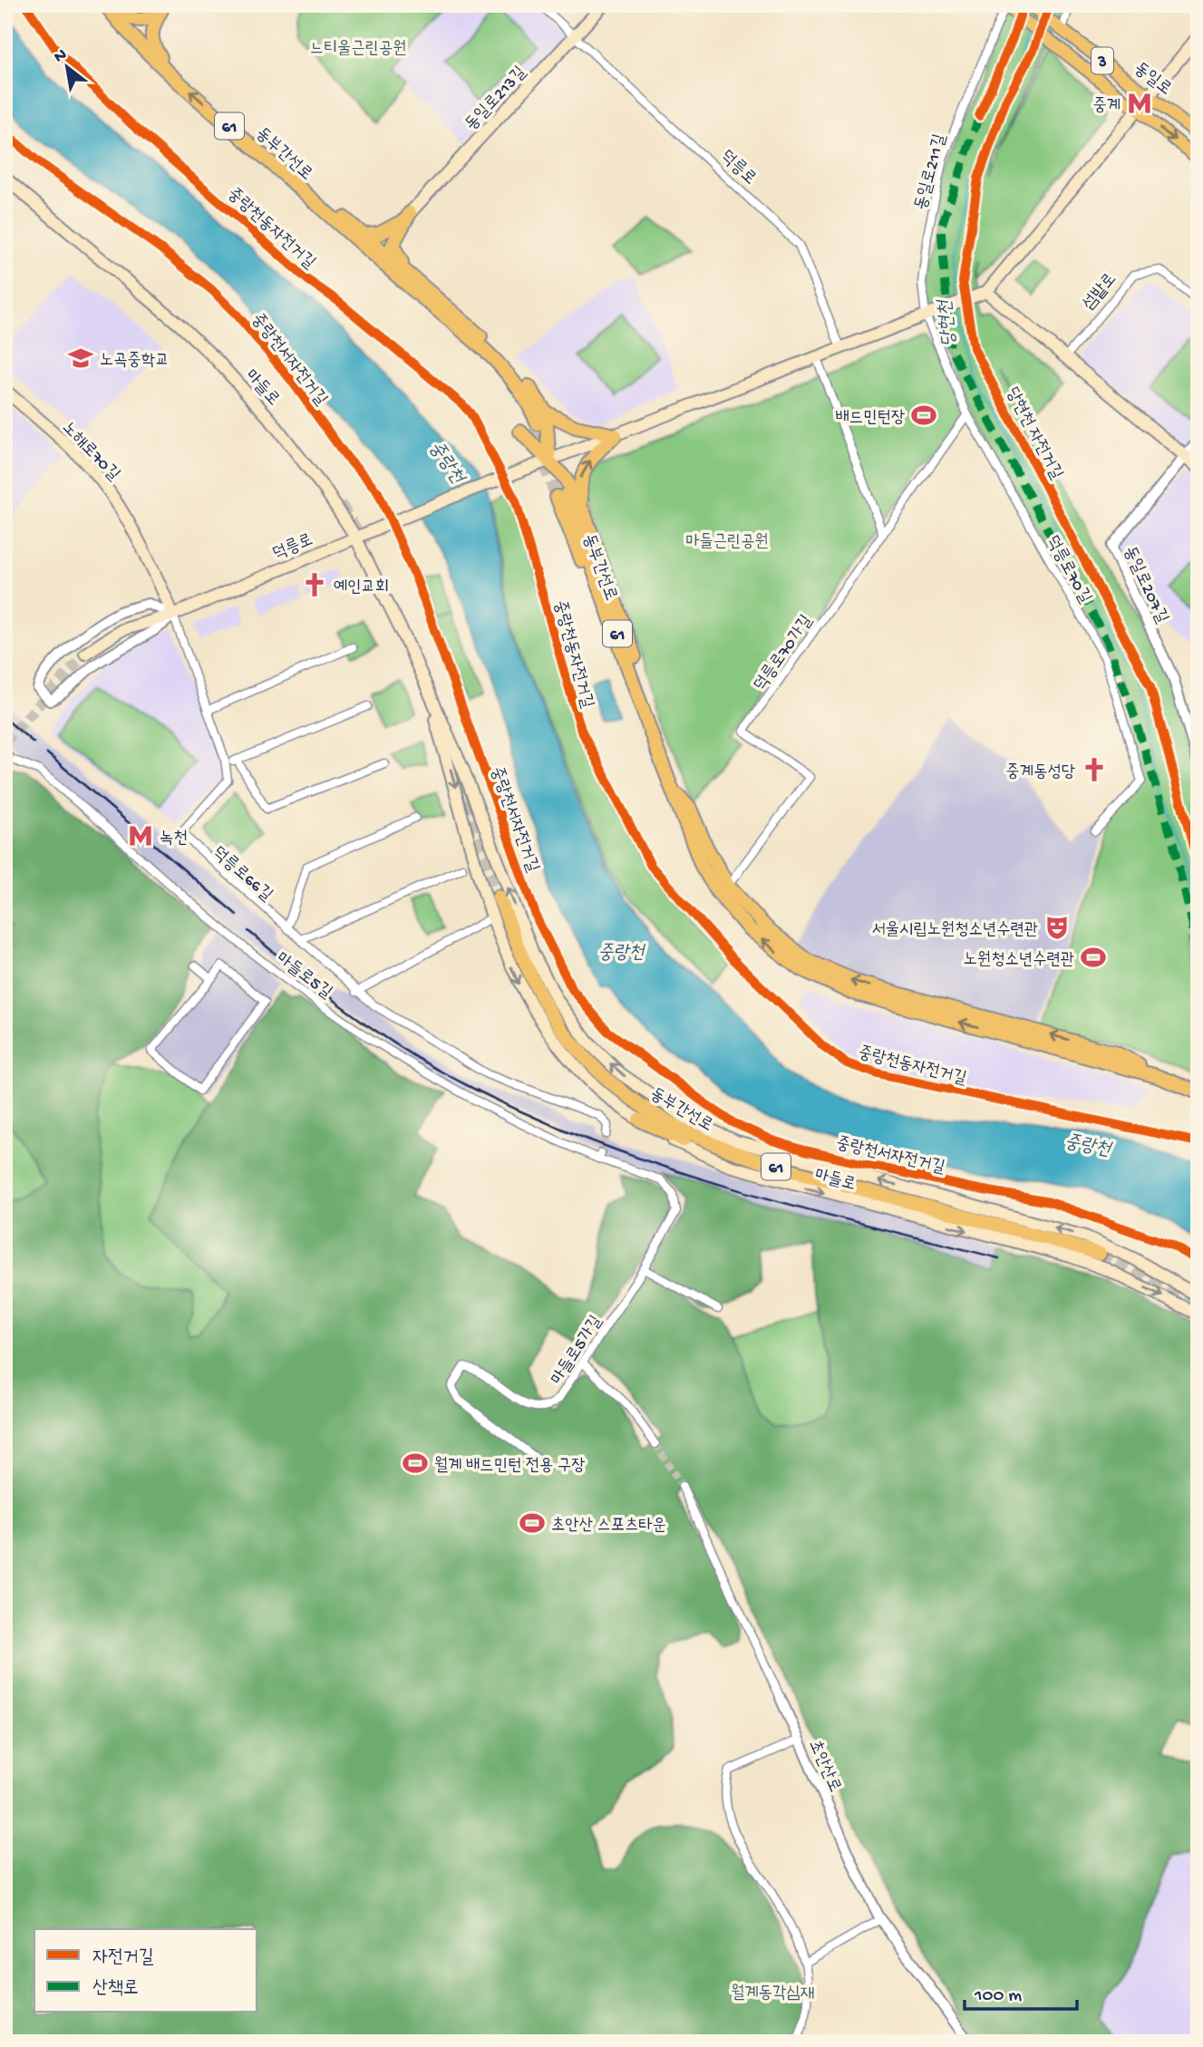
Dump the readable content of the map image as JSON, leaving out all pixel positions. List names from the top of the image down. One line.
{"streets":{"highway":["61","동부간선로"],"main road":["3","동일로","동일로213길","덕릉로","마들로","노해로70길"],"street":["동일로211길","섬밭로","덕릉로70길","동일로207길","덕릉로70가길","덕릉로66길","마들로5길","마들로5가길","초안산로"],"cycle path":["중랑천동자전거길","중랑천서자전거길","당현천 자전거길"]},"crossings":[["3","동일로"],["동일로","동일로211길"],["동일로213길","덕릉로"],["덕릉로","동일로211길"],["덕릉로","마들로"],["덕릉로","노해로70길"],["덕릉로","덕릉로70길"],["동일로211길","덕릉로70길"],["덕릉로70길","덕릉로70가길"],["마들로5길","마들로5가길"]],"water":["당현천","중랑천"],"parks":["느티울근린공원","마들근린공원","월계동각심재"],"places":{"metro station":["중계","녹천"],"school or university":["노곡중학교"],"sports":["배드민턴장","노원청소년수련관","월계 배드민턴 전용 구장","초안산 스포츠타운"],"church":["예인교회","중계동성당"],"theatre":["서울시립노원청소년수련관"]},"legend":["자전거길","산책로"],"scale_bar":"100 m","north":"top left"}
